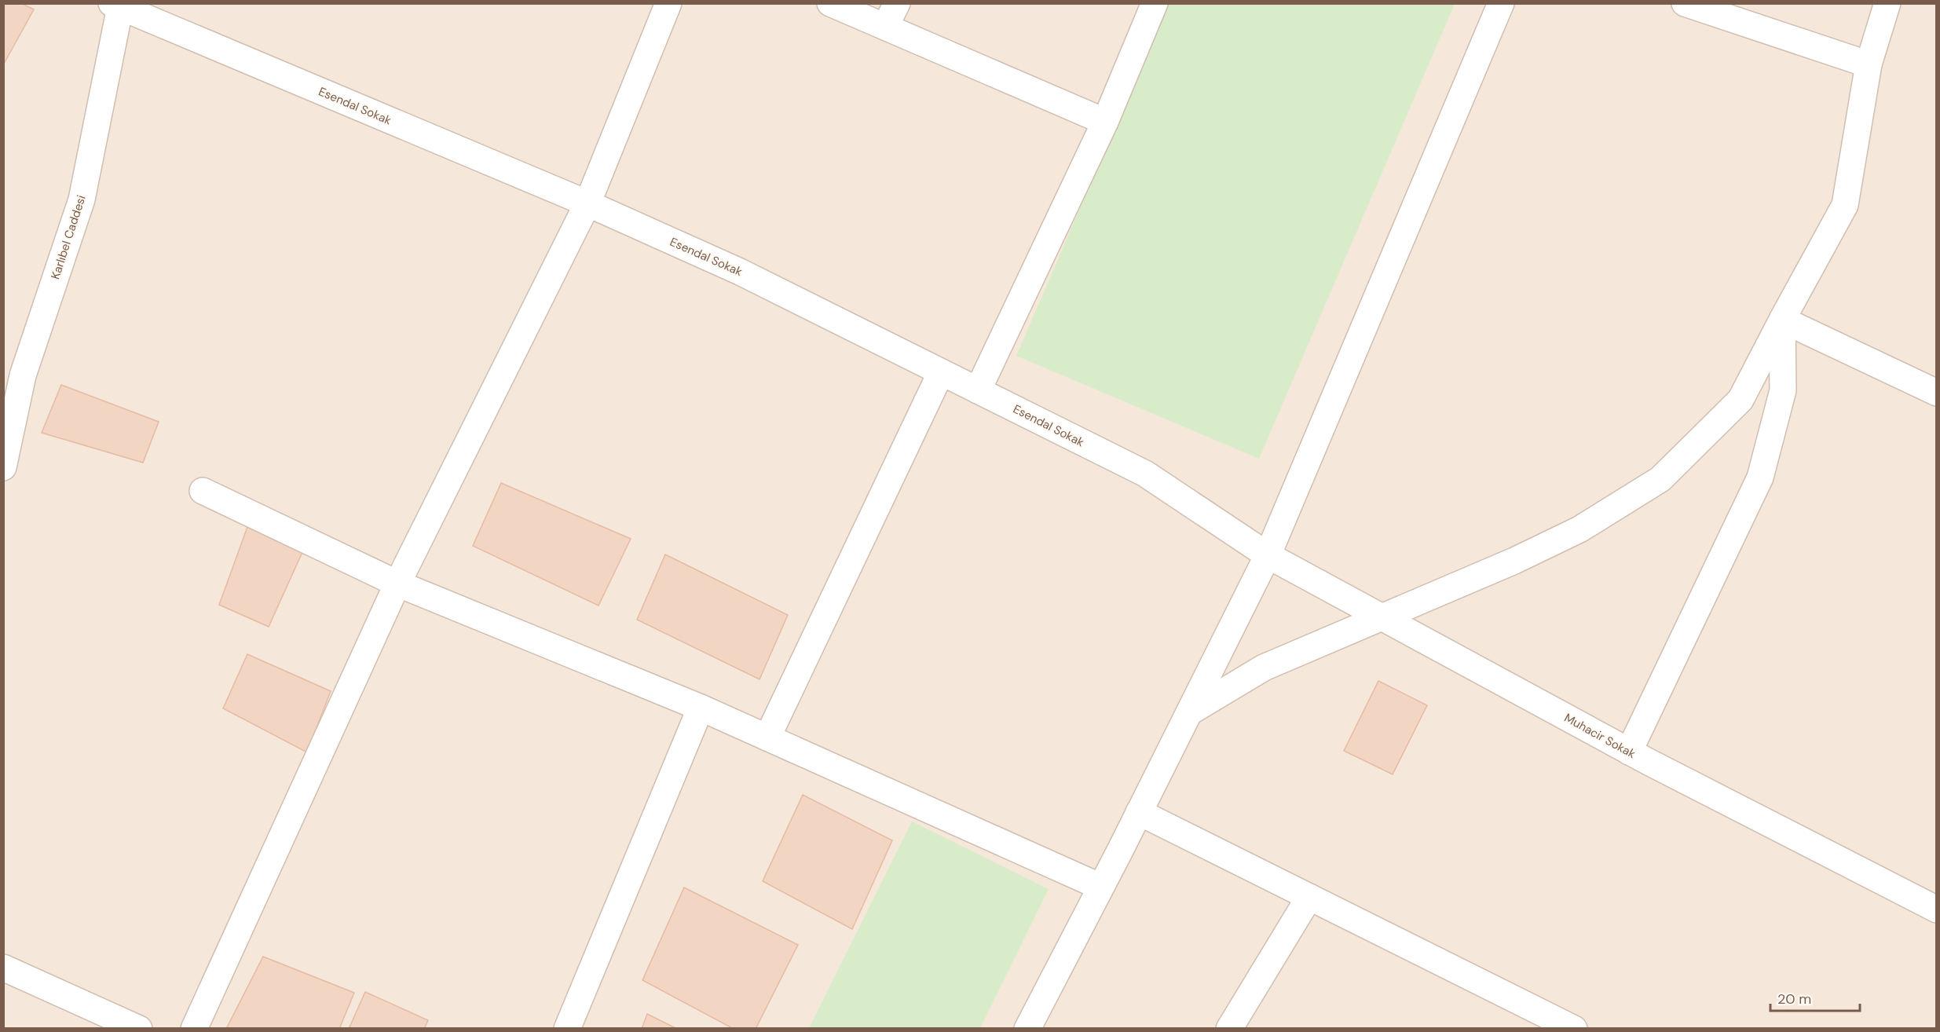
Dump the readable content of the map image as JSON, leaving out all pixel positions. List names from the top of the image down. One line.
{"streets":{"street":["Esendal Sokak","Karlıbel Caddesi","Muhacir Sokak"]},"crossings":[["Esendal Sokak","Karlıbel Caddesi"],["Esendal Sokak","Muhacir Sokak"]],"scale_bar":"20 m"}
